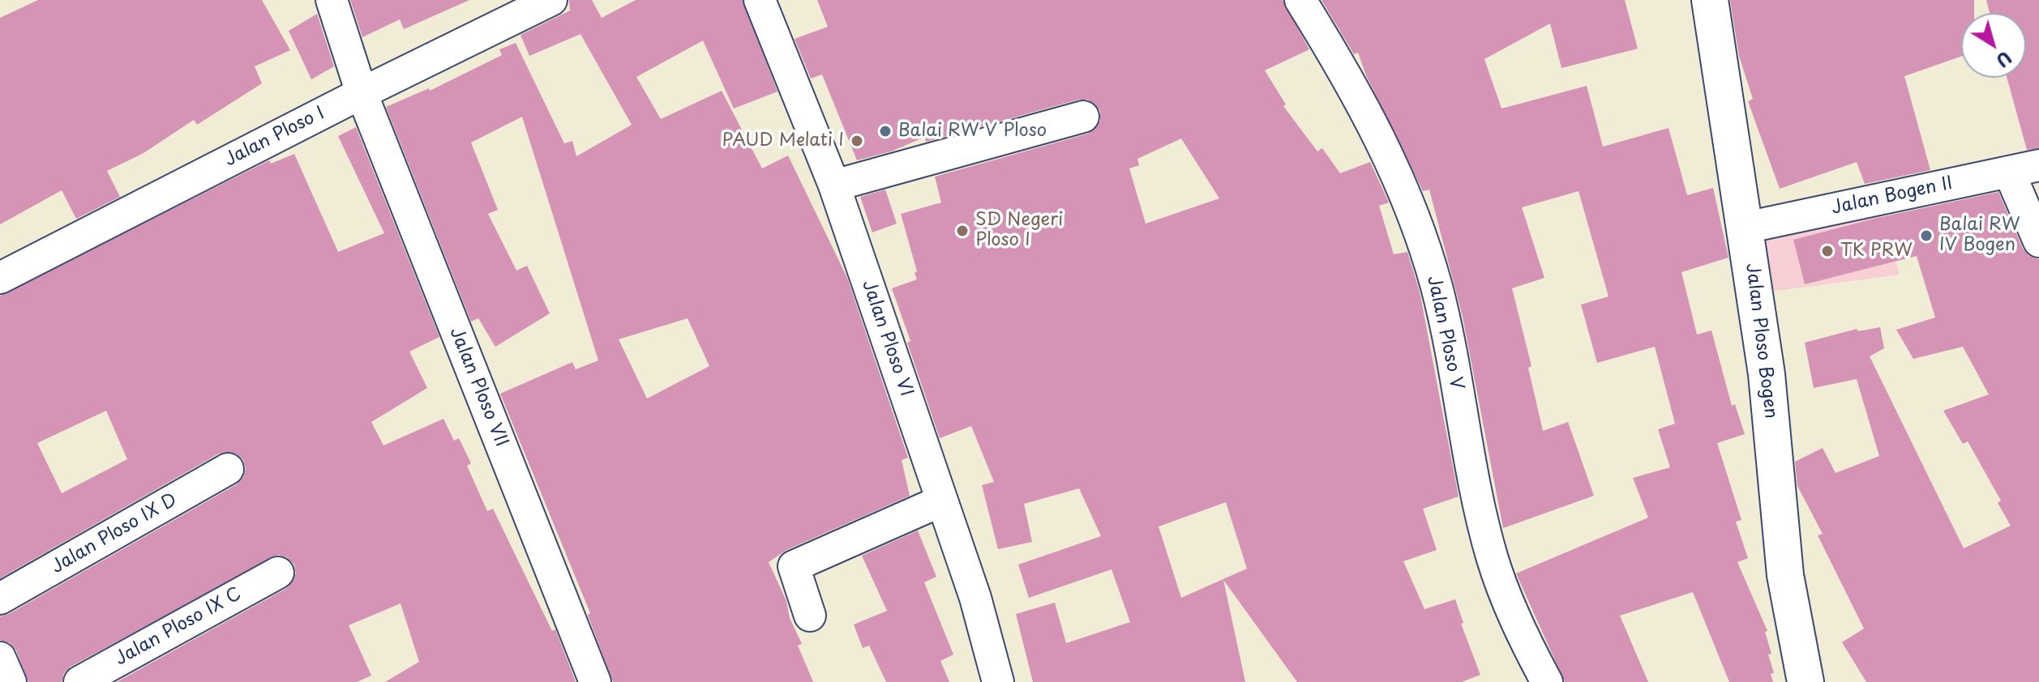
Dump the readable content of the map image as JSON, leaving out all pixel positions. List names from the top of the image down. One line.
{"streets":{"street":["Jalan Ploso I","Jalan Bogen II","Jalan Ploso V","Jalan Ploso VI","Jalan Ploso Bogen","Jalan Ploso VII","Jalan Ploso IX D","Jalan Ploso IX C"]},"crossings":[["Jalan Ploso I","Jalan Ploso VII"],["Jalan Bogen II","Jalan Ploso Bogen"]],"places":["Balai RW V Ploso","PAUD Melati I","SD Negeri Ploso I","Balai RW IV Bogen","TK PRW"],"north":"bottom right"}
